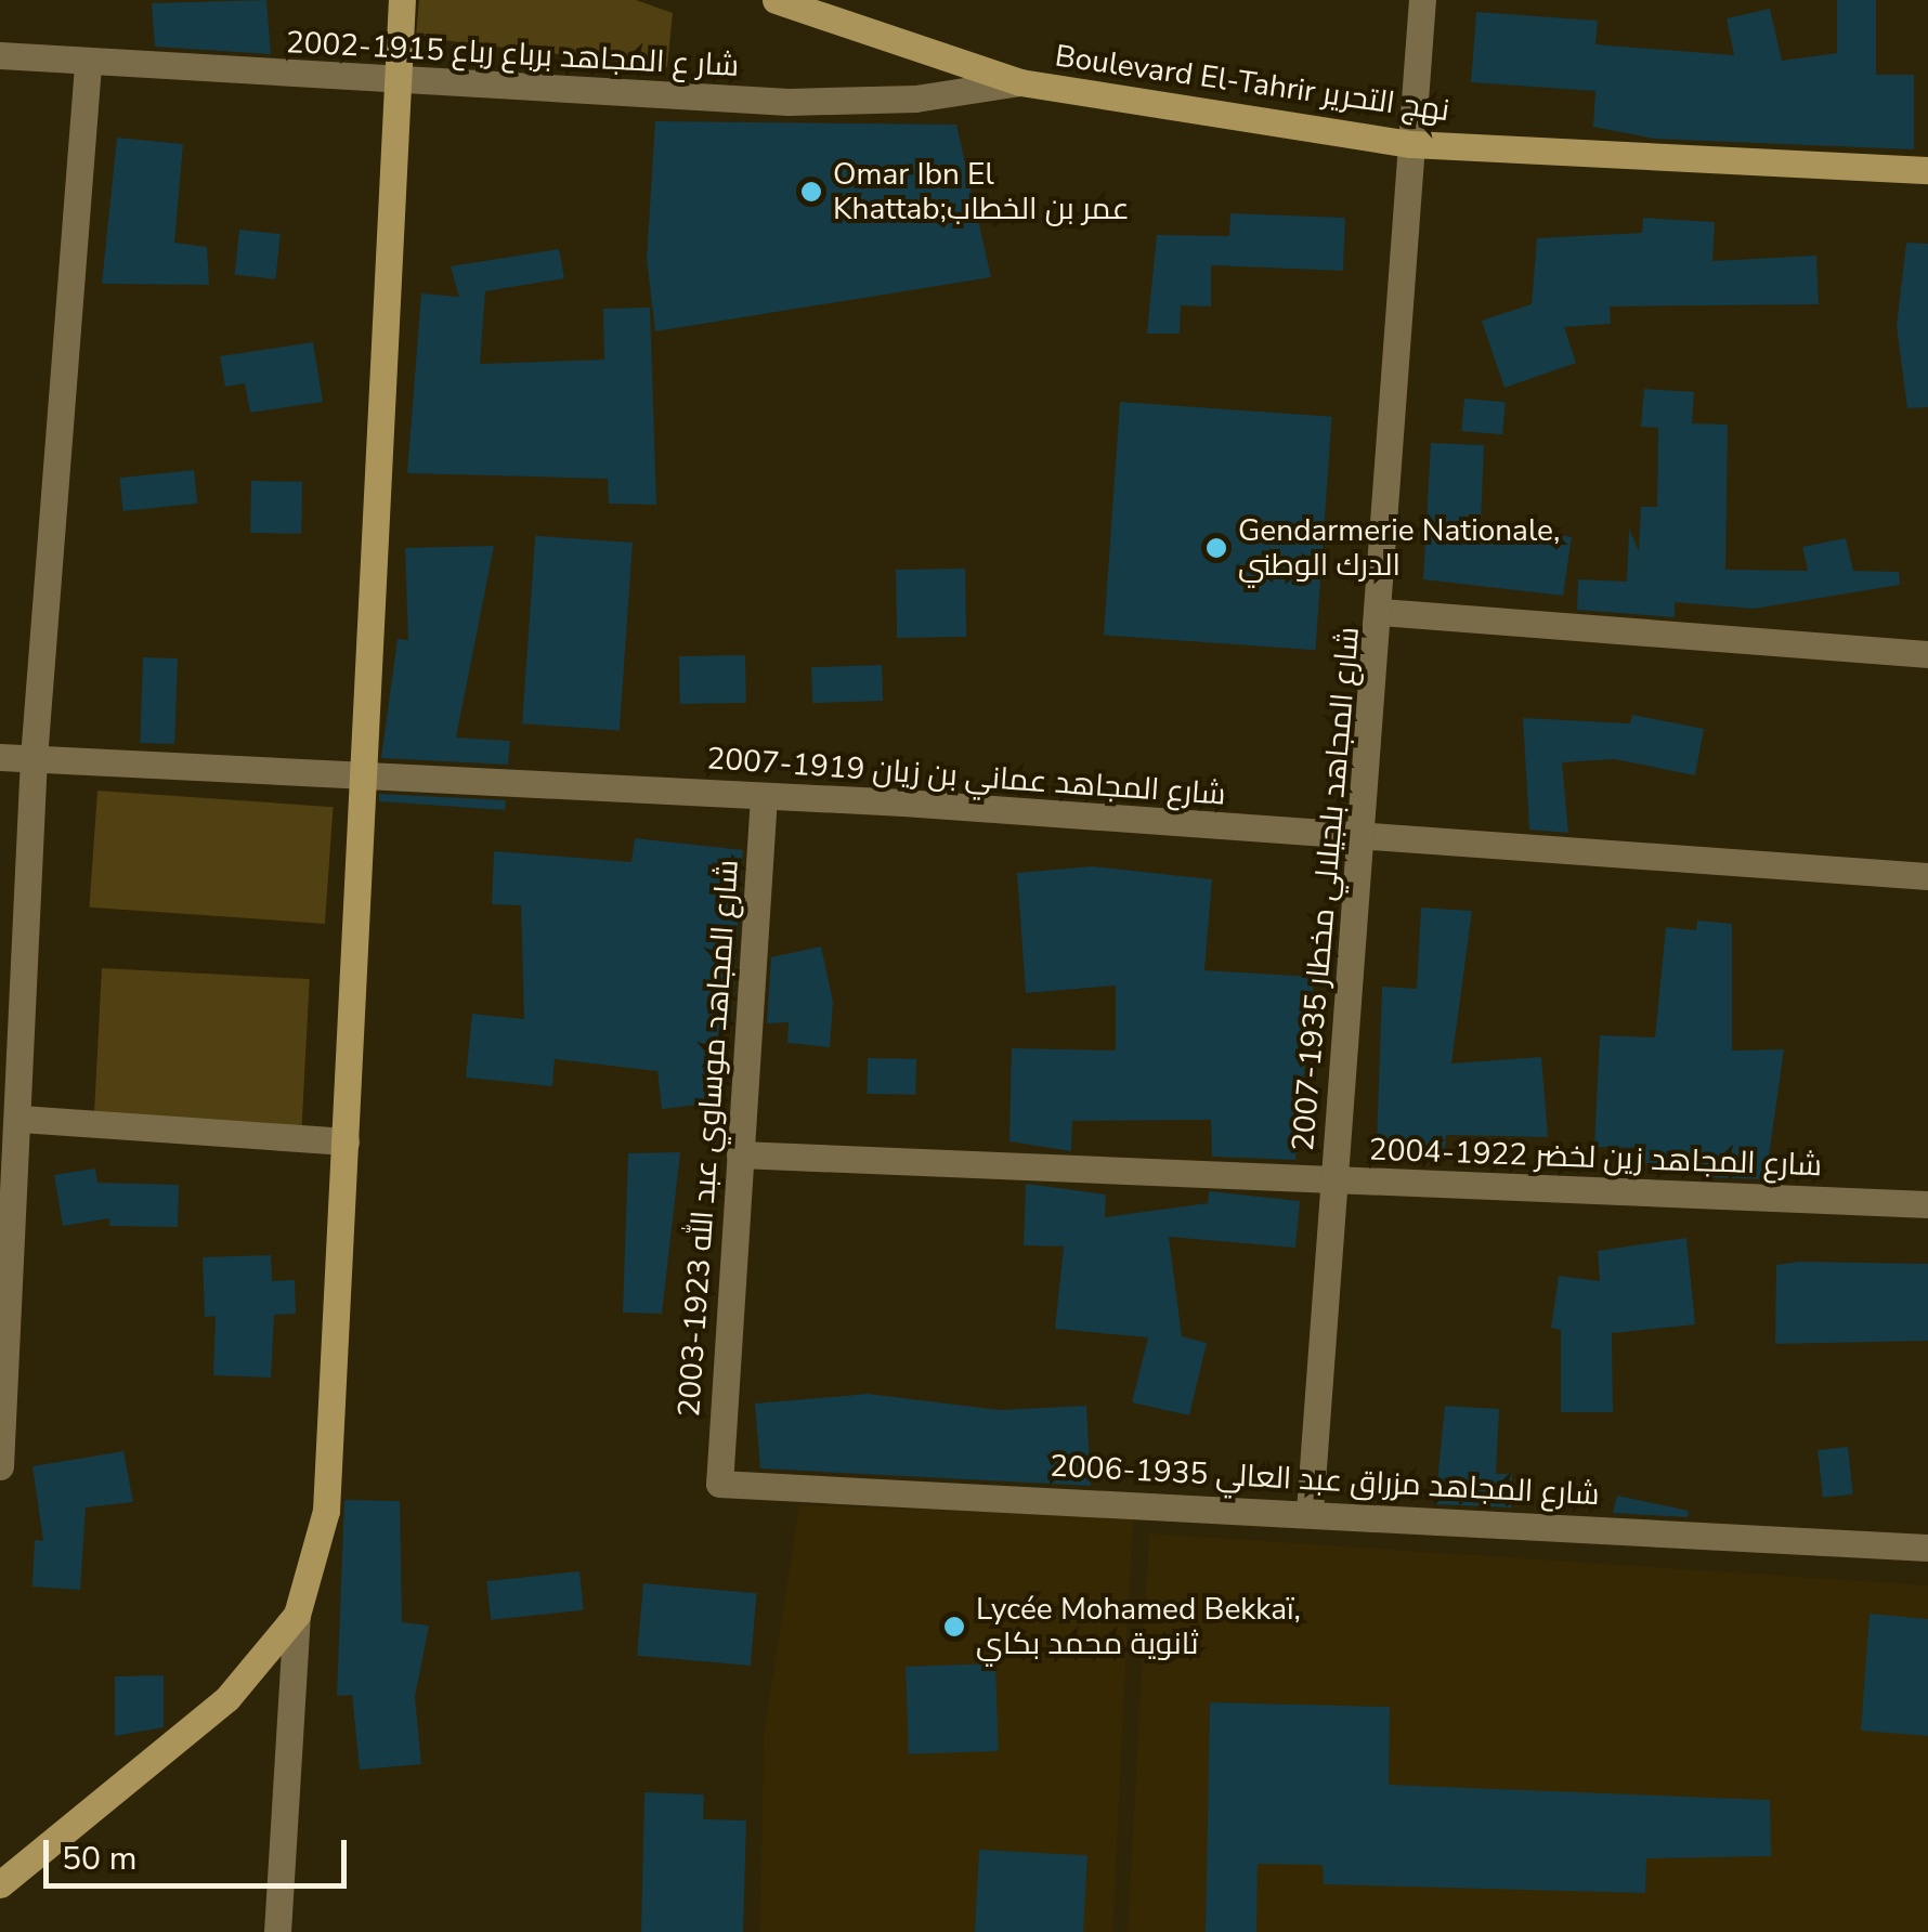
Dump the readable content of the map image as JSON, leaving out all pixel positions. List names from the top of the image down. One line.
{"streets":{"main road":["Boulevard El-Tahrir نهج التحرير"],"street":["شار ع المجاهد برباع رباع 1915-2002","شارع المجاهد عماني بن زيان 1919-2007","شارع المجاهد بلجيلالي مخطار 1935-2007","شارع المجاهد موساوي عبد الله 1923-2003","شارع المجاهد زين لخضر 1922-2004","شارع المجاهد مزراق عبد العالي 1935-2006"]},"crossings":[["شار ع المجاهد برباع رباع 1915-2002","Boulevard El-Tahrir نهج التحرير"],["Boulevard El-Tahrir نهج التحرير","شارع المجاهد بلجيلالي مخطار 1935-2007"],["شارع المجاهد عماني بن زيان 1919-2007","شارع المجاهد بلجيلالي مخطار 1935-2007"],["شارع المجاهد عماني بن زيان 1919-2007","شارع المجاهد موساوي عبد الله 1923-2003"],["شارع المجاهد بلجيلالي مخطار 1935-2007","شارع المجاهد زين لخضر 1922-2004"],["شارع المجاهد بلجيلالي مخطار 1935-2007","شارع المجاهد مزراق عبد العالي 1935-2006"],["شارع المجاهد موساوي عبد الله 1923-2003","شارع المجاهد زين لخضر 1922-2004"],["شارع المجاهد موساوي عبد الله 1923-2003","شارع المجاهد مزراق عبد العالي 1935-2006"]],"places":["Omar Ibn El Khattab;عمر بن الخطاب","Gendarmerie Nationale, الدرك الوطني","Lycée Mohamed Bekkaï, ثانوية محمد بكاي"],"scale_bar":"50 m"}
